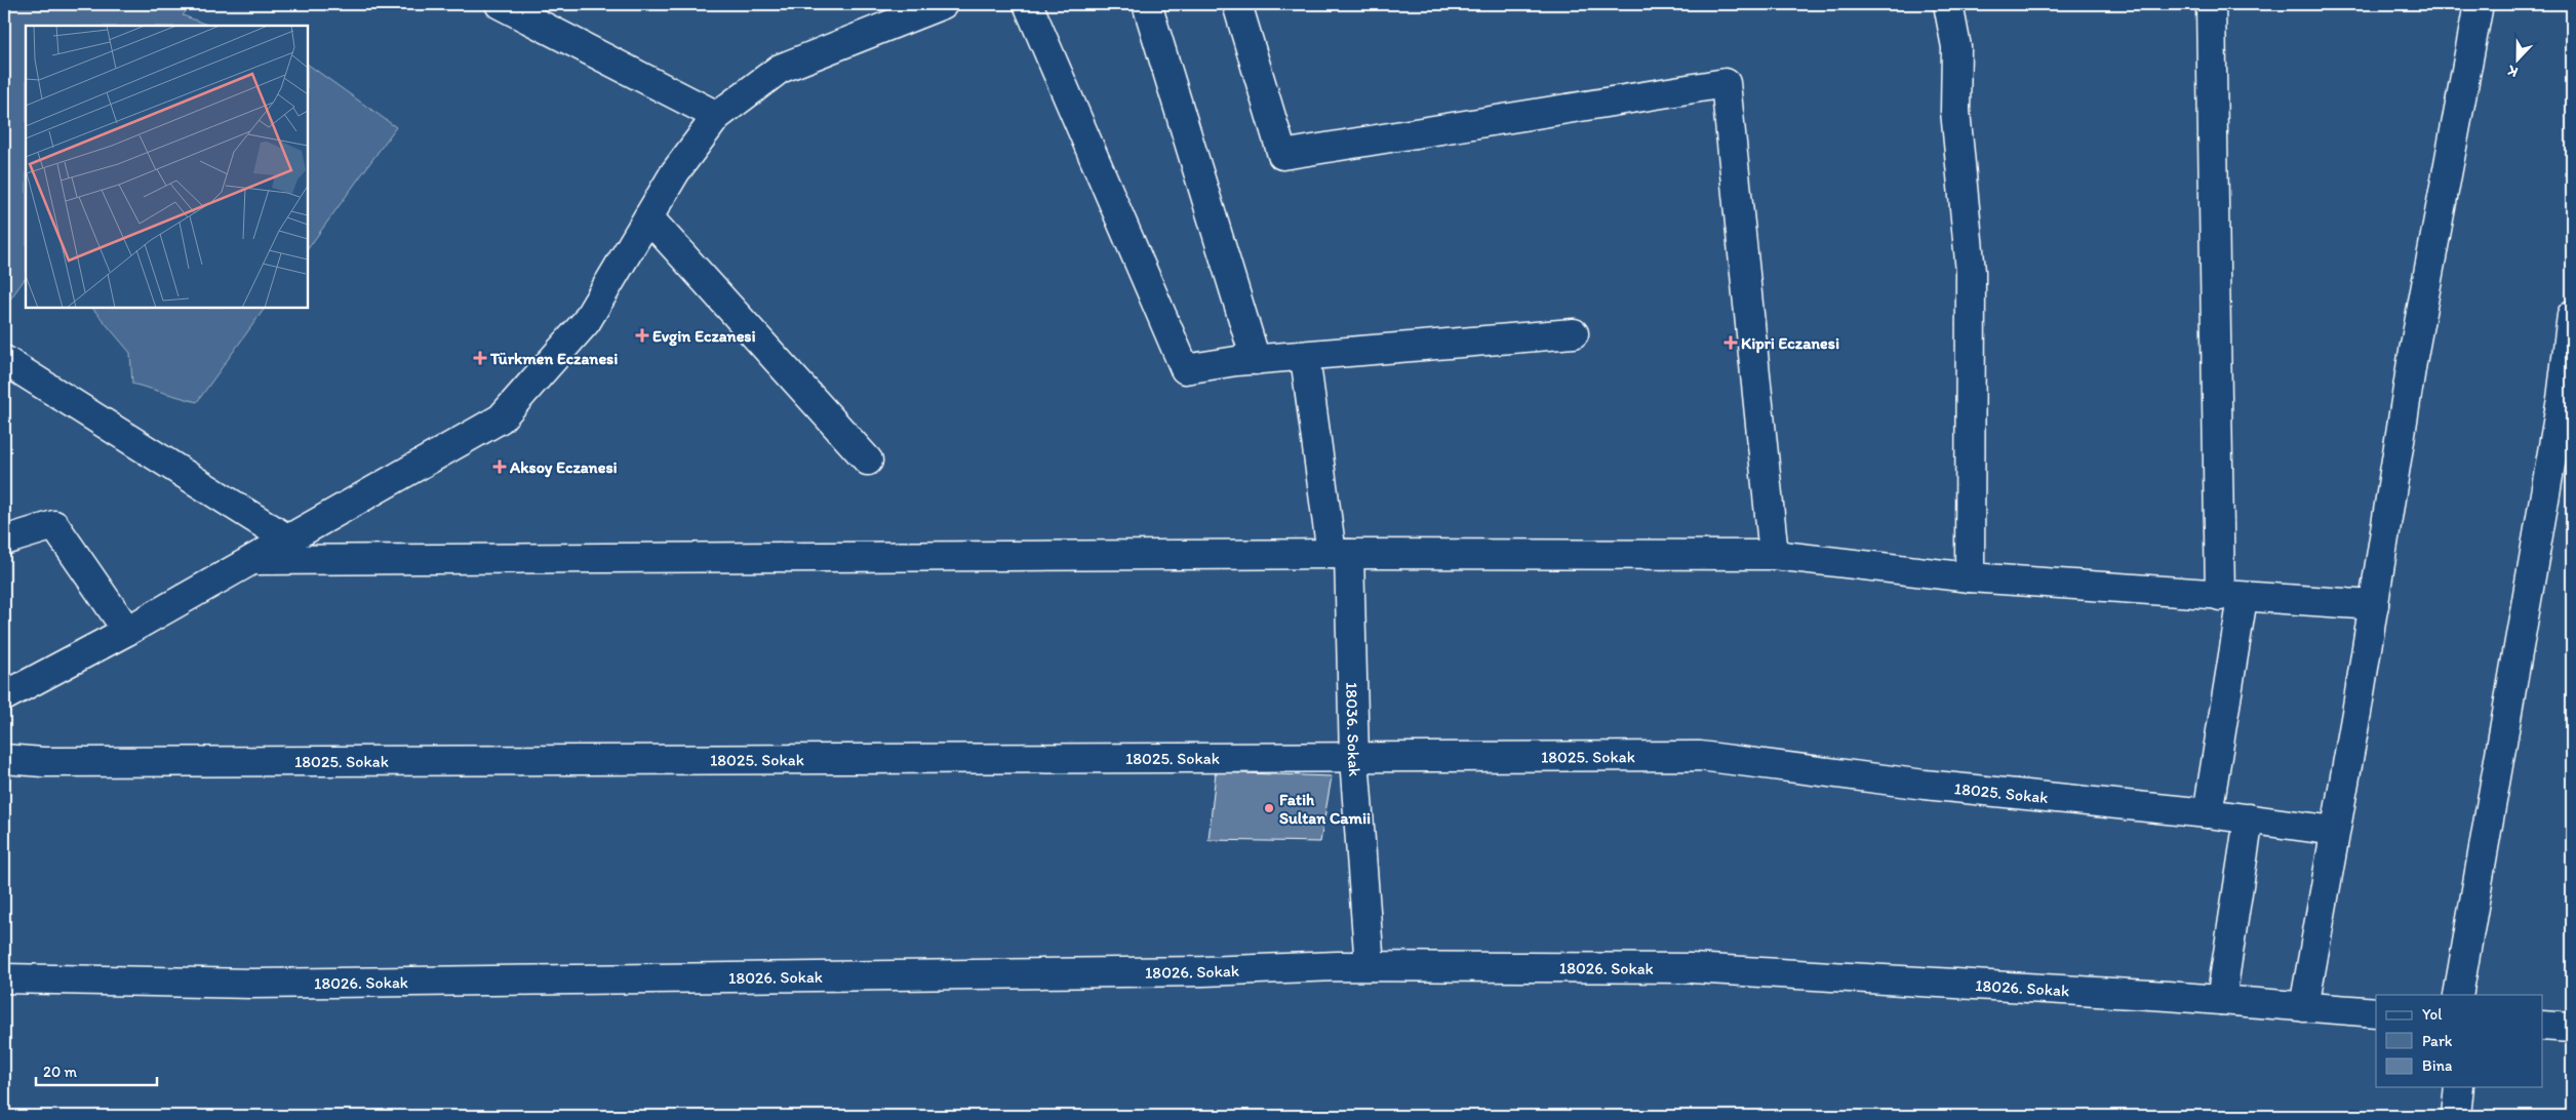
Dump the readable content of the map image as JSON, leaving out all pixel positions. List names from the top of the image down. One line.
{"streets":{"street":["18036. Sokak","18025. Sokak","18026. Sokak"]},"crossings":[["18036. Sokak","18025. Sokak"],["18036. Sokak","18026. Sokak"]],"places":{"health":["Evgin Eczanesi","Kipri Eczanesi","Türkmen Eczanesi","Aksoy Eczanesi"],"other":["Fatih Sultan Camii"]},"legend":["Yol","Park","Bina"],"scale_bar":"20 m","north":"bottom"}
